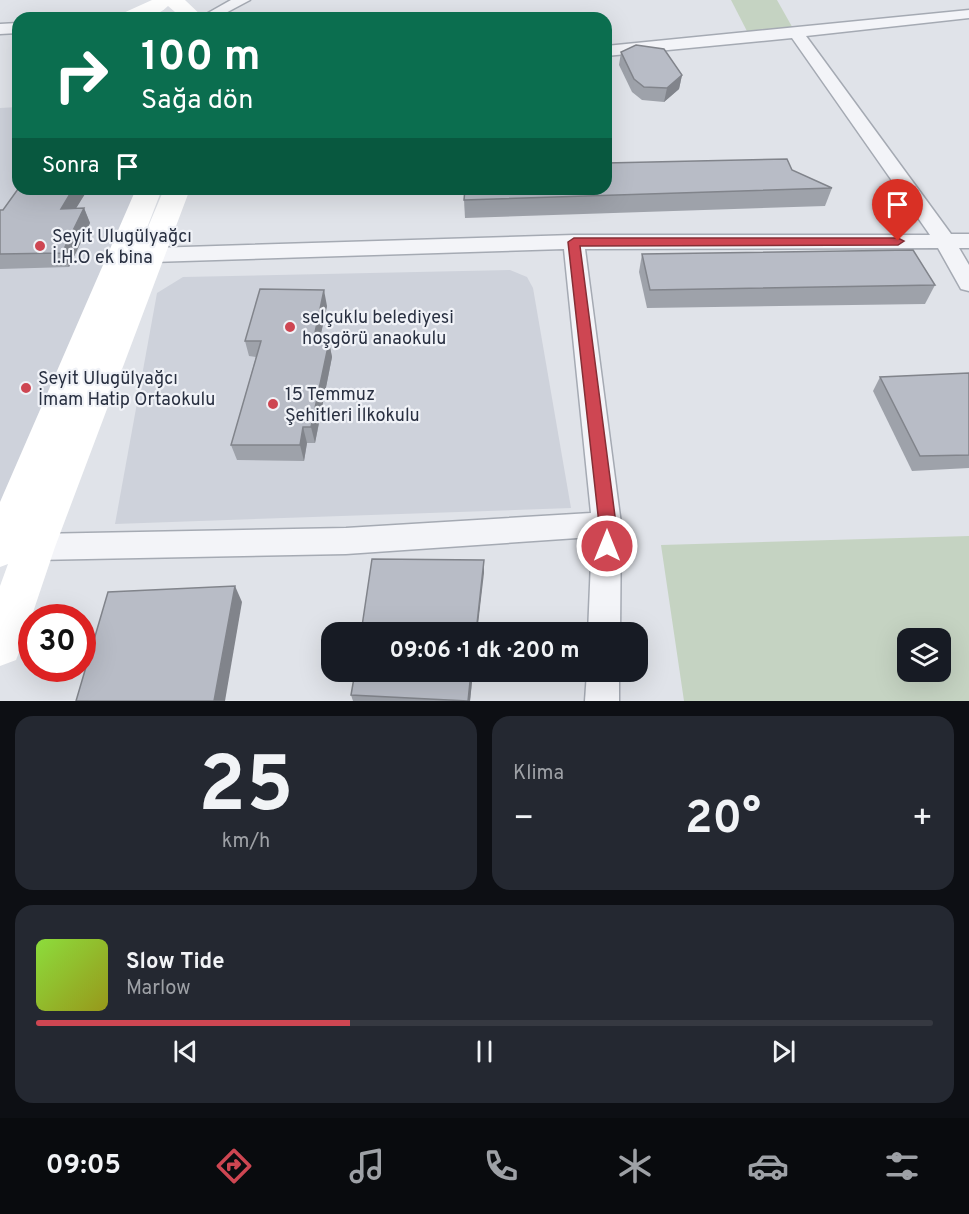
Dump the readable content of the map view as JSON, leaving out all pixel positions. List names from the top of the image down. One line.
{"places":["Seyit Ulugülyağcı İ.H.O ek bina","selçuklu belediyesi hoşgörü anaokulu","Seyit Ulugülyağcı İmam Hatip Ortaokulu","15 Temmuz Şehitleri İlkokulu"],"page":{"turn":["100 m","Sağa dön"],"then":"Sonra","limit":"30","trip":"09:06 · 1 dk · 200 m","tile":[["25","km/h"],"Klima"],"heat":["−","20°","+"],"song":["Slow Tide","Marlow"],"tabs":"09:05"}}
